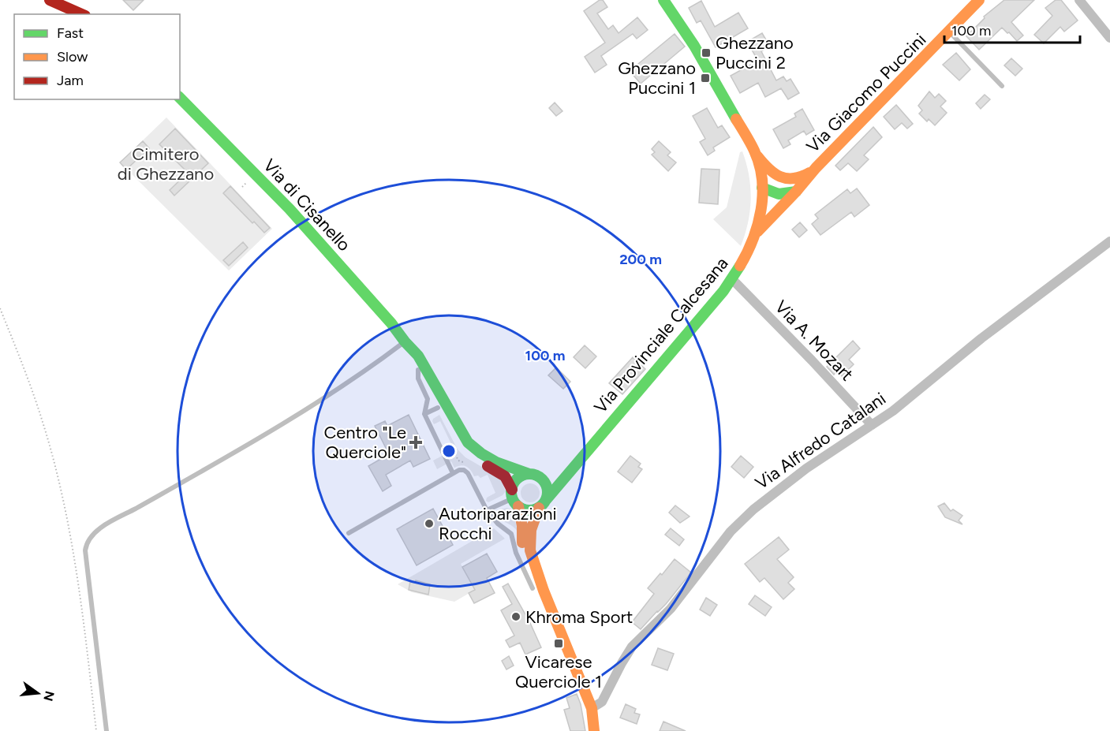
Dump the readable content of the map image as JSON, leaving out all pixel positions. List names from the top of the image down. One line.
{"streets":{"main road":["Via Giacomo Puccini","Via di Cisanello","Via Provinciale Calcesana"],"street":["Via A. Mozart","Via Alfredo Catalani"]},"crossings":[["Via Giacomo Puccini","Via Provinciale Calcesana"],["Via di Cisanello","Via Provinciale Calcesana"],["Via Provinciale Calcesana","Via A. Mozart"],["Via A. Mozart","Via Alfredo Catalani"]],"parks":["Cimitero di Ghezzano"],"places":{"transit":["Ghezzano Puccini 2","Ghezzano Puccini 1","Vicarese Querciole 1"],"health":["Centro \"Le Querciole\""],"other":["Autoriparazioni Rocchi","Khroma Sport"]},"legend":["Fast","Slow","Jam"],"scale_bar":"100 m","north":"right","rings":["200 m","100 m"]}
